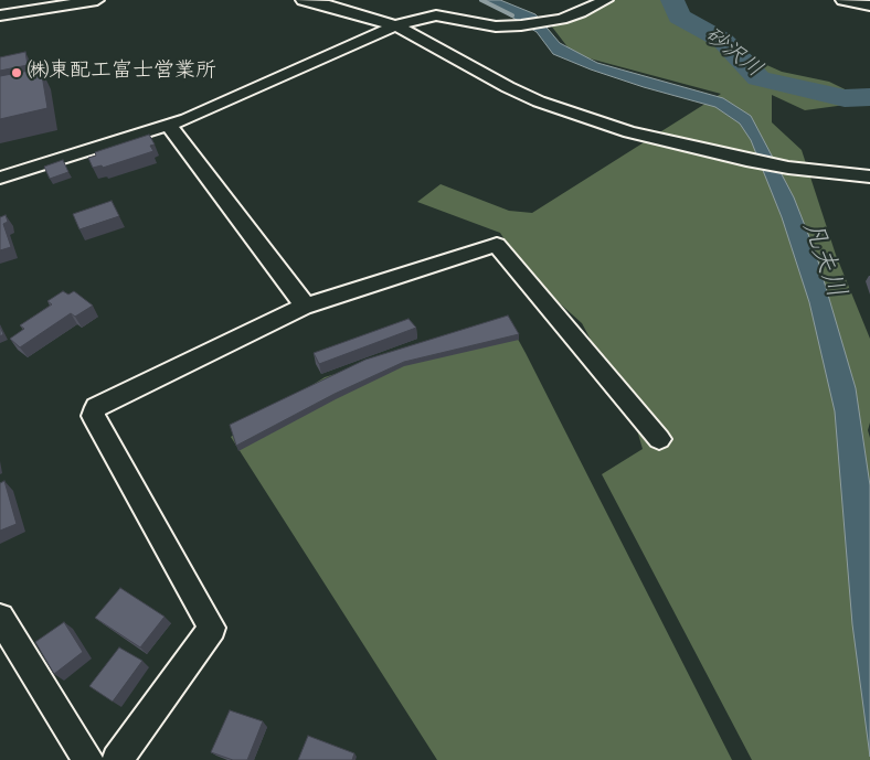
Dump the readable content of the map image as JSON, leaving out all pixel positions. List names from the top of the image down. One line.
{"water":["砂沢川","凡夫川"],"places":["㈱東配工富士営業所"]}
